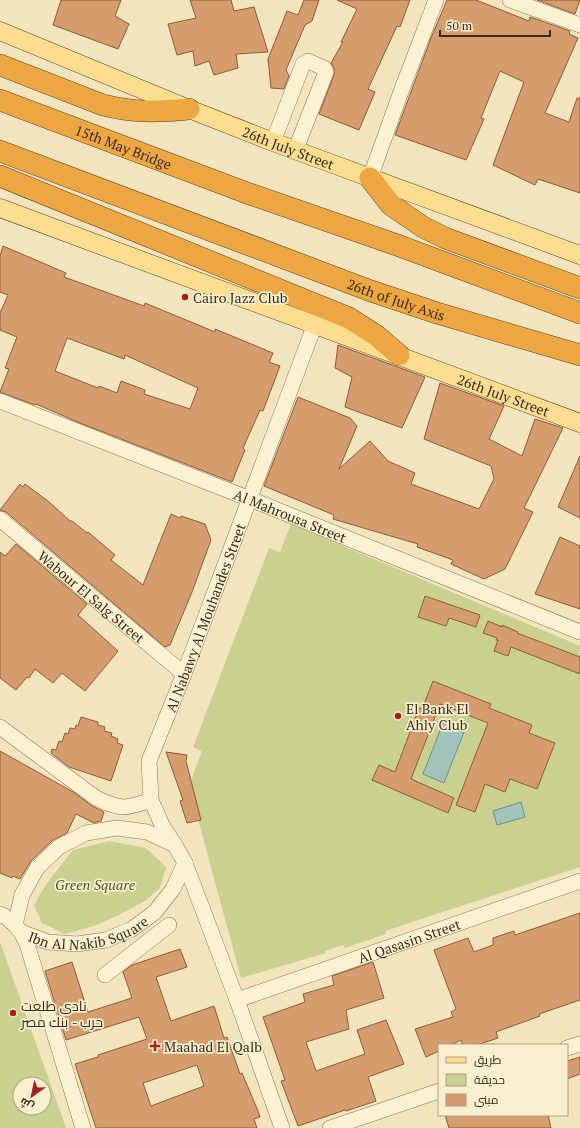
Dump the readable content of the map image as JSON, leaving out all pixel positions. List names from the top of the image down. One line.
{"streets":{"highway":["15th May Bridge","26th of July Axis"],"main road":["26th July Street"],"street":["Al Mahrousa Street","Wabour El Salg Street","Al Nabawy Al Mouhandes Street","Ibn Al Nakib Square","Al Qasasin Street"]},"crossings":[["26th July Street","Al Nabawy Al Mouhandes Street"],["Al Mahrousa Street","Al Nabawy Al Mouhandes Street"],["Wabour El Salg Street","Al Nabawy Al Mouhandes Street"],["Al Nabawy Al Mouhandes Street","Ibn Al Nakib Square"]],"parks":["Green Square"],"places":{"other":["Cairo Jazz Club","El Bank El Ahly Club","نادى طلعت حرب - بنك مصر"],"health":["Maahad El Qalb"]},"legend":["طريق","حديقة","مبنى"],"scale_bar":"50 m","north":"bottom left"}
